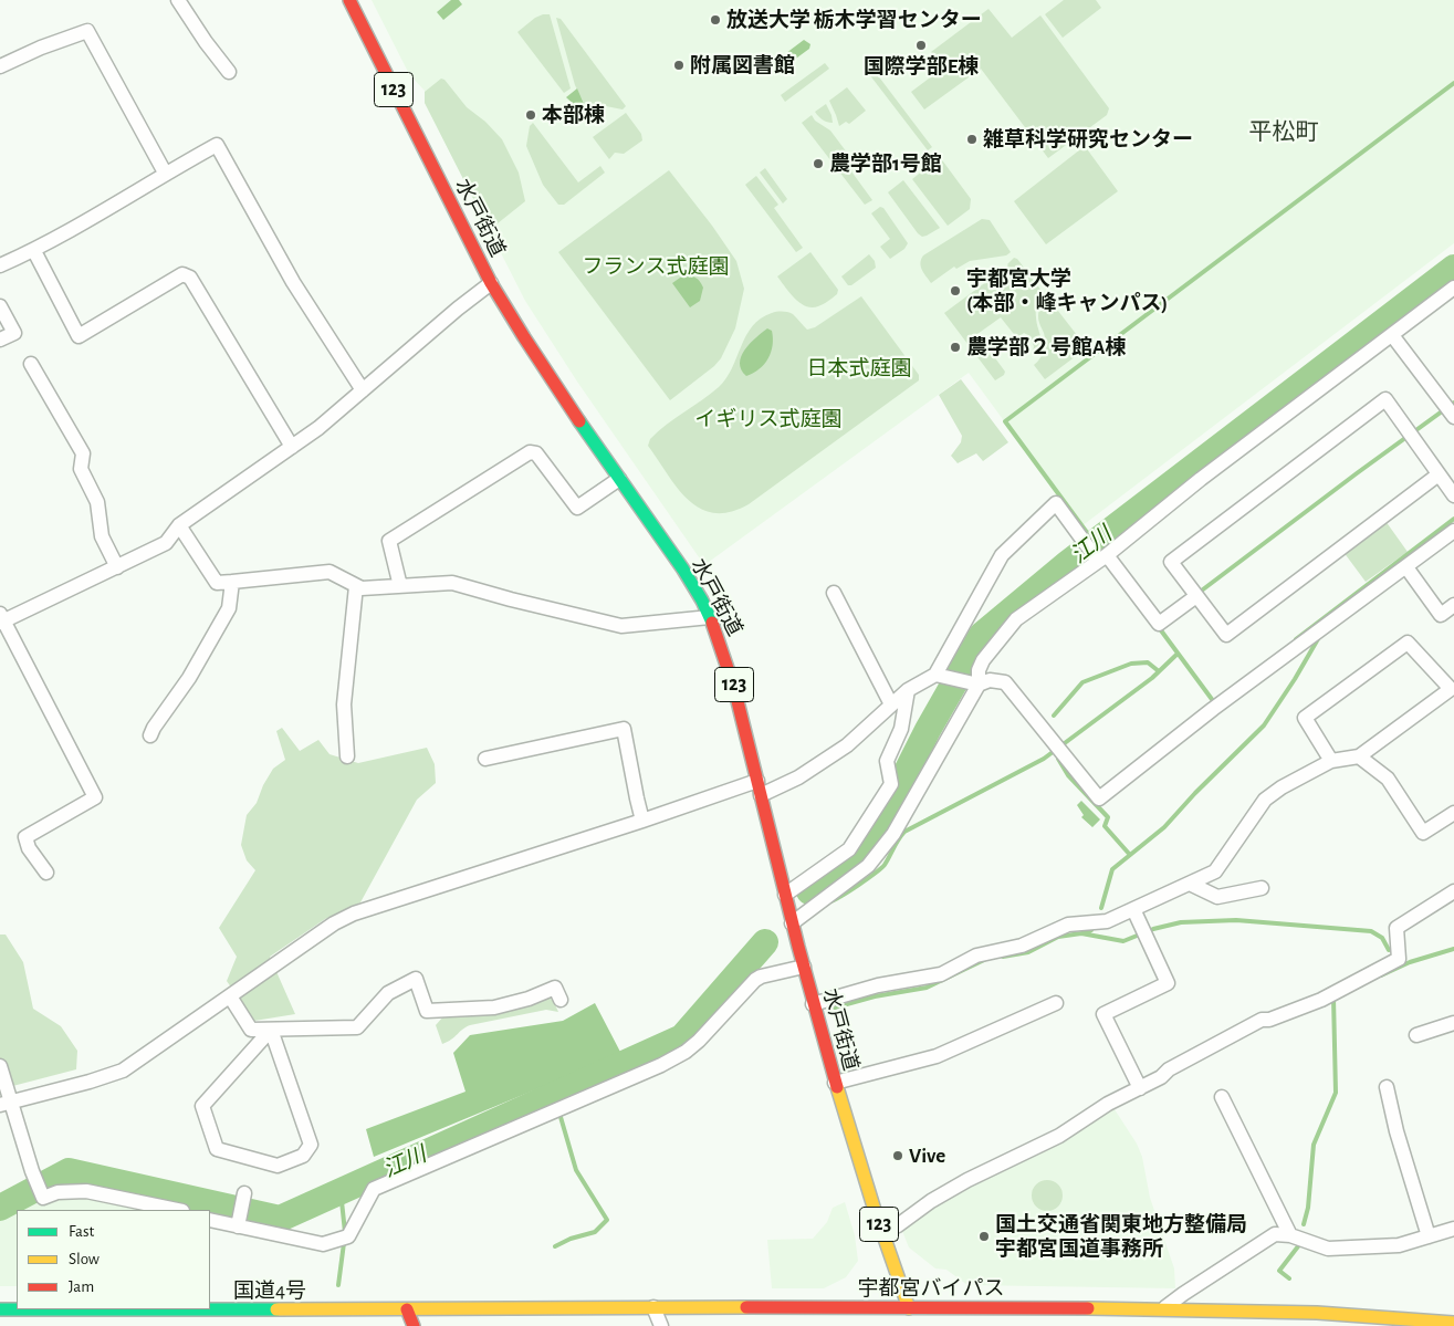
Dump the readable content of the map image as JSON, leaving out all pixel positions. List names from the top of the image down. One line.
{"streets":{"main road":["123","水戸街道","宇都宮バイパス","国道4号"]},"crossings":[["水戸街道","宇都宮バイパス"],["宇都宮バイパス","国道4号"]],"districts":["平松町"],"water":["江川"],"parks":["フランス式庭園","日本式庭園","イギリス式庭園"],"places":["放送大学 栃木学習センター","国際学部E棟","附属図書館","本部棟","雑草科学研究センター","農学部1号館","宇都宮大学 (本部・峰キャンパス)","農学部２号館A棟","Vive","国土交通省関東地方整備局 宇都宮国道事務所"],"legend":["Fast","Slow","Jam"]}
